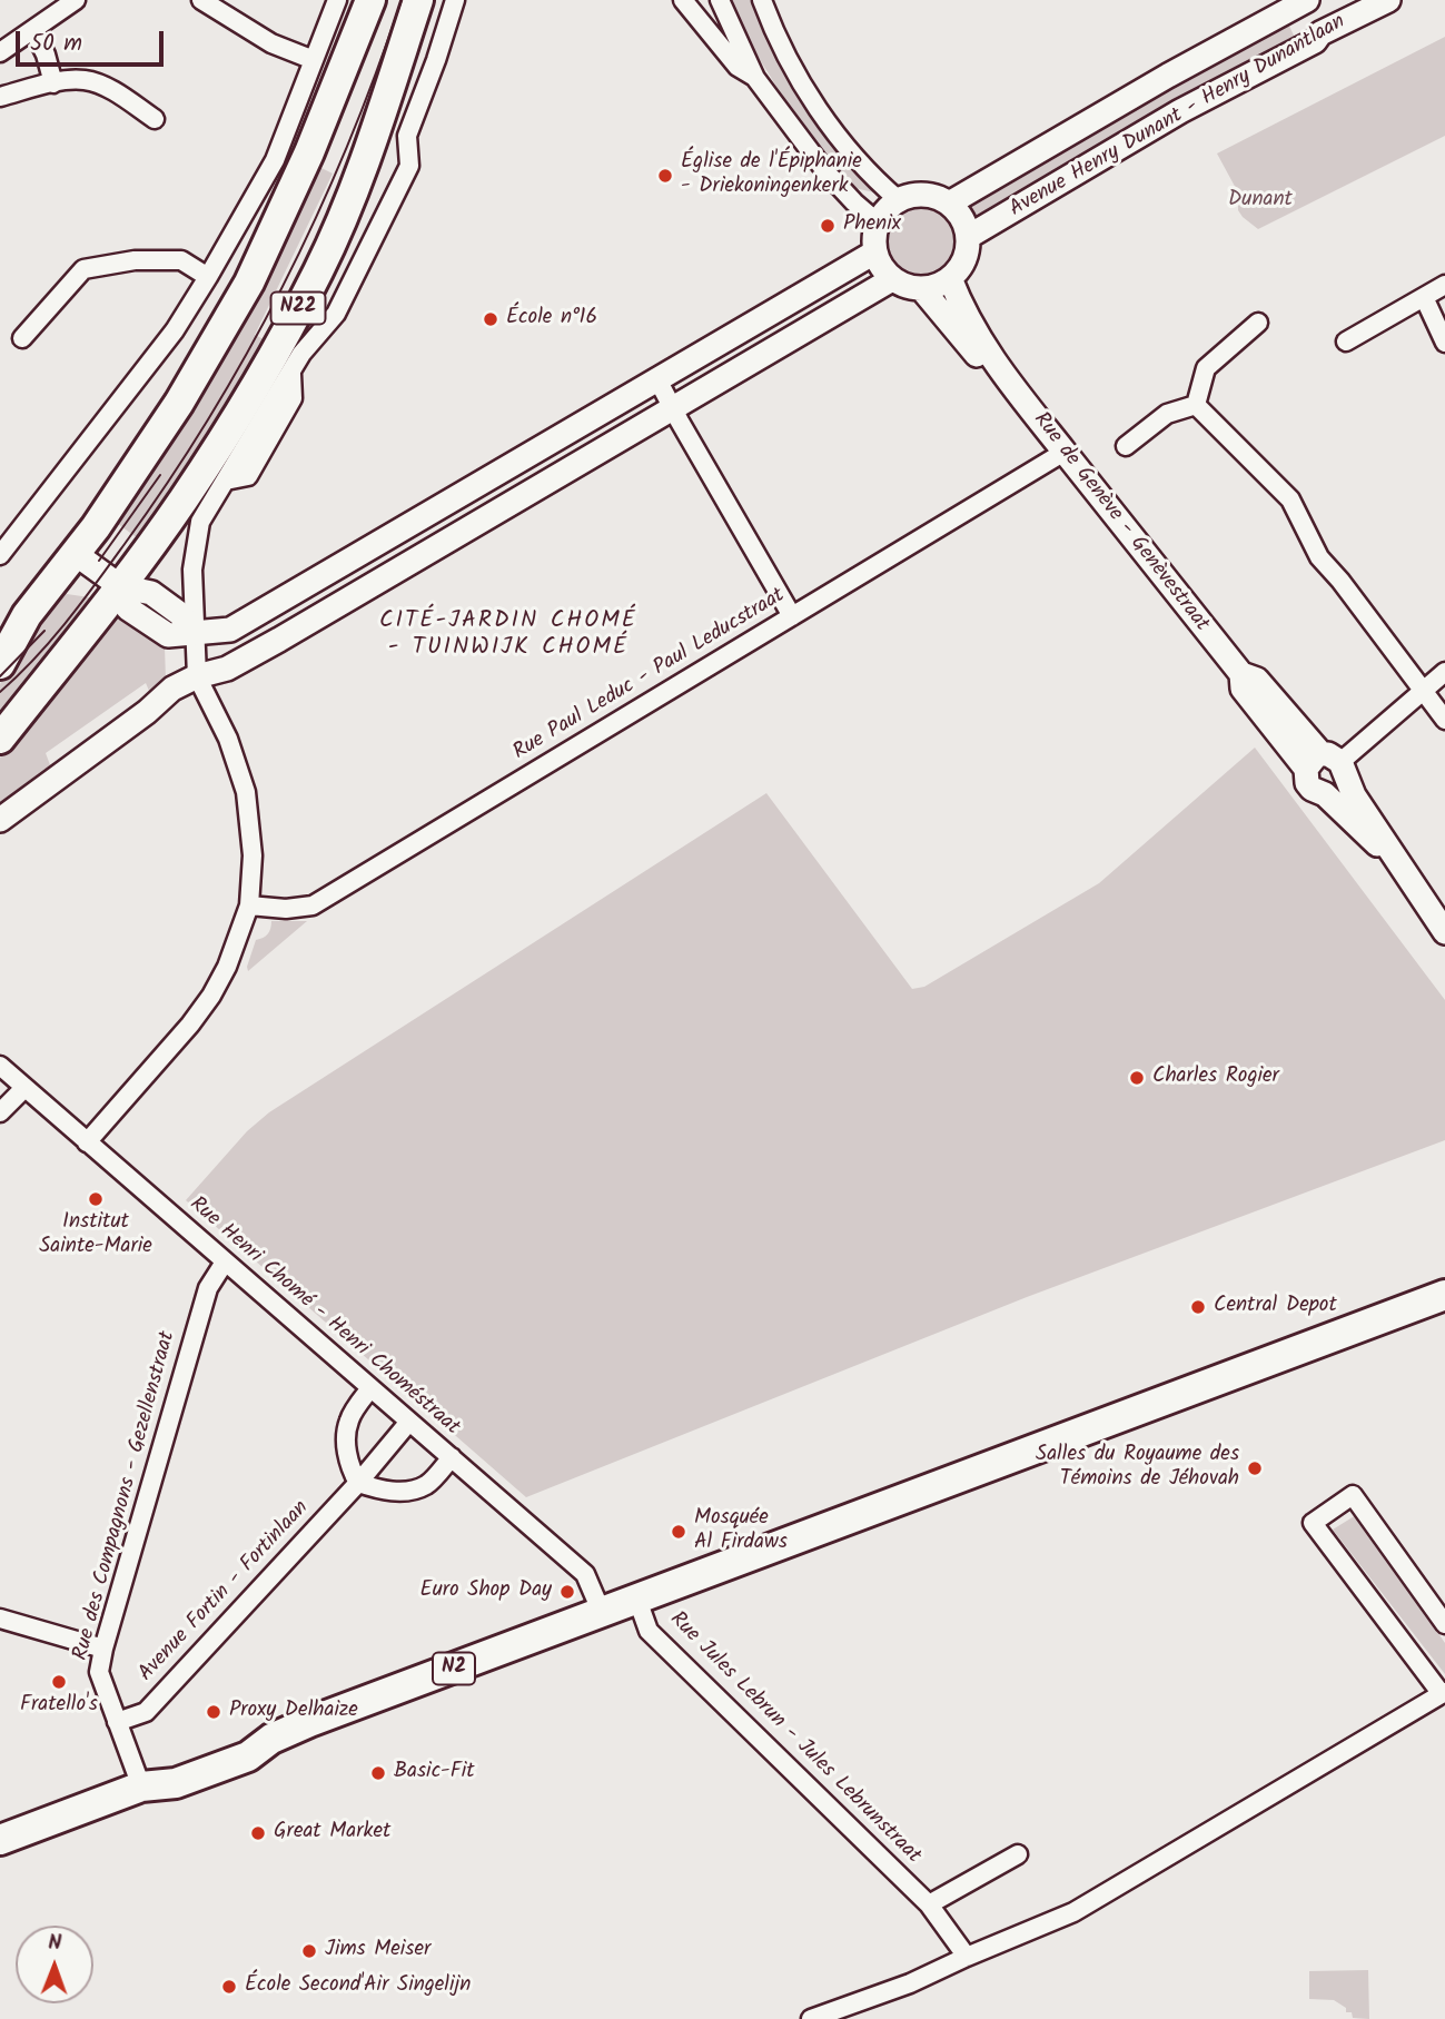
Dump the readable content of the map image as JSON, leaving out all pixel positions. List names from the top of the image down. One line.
{"streets":{"main road":["N22","N2"],"street":["Avenue Henry Dunant - Henry Dunantlaan","Rue de Genève - Genèvestraat","Rue Paul Leduc - Paul Leducstraat","Rue Henri Chomé - Henri Choméstraat","Rue des Compagnons - Gezellenstraat","Avenue Fortin - Fortinlaan","Rue Jules Lebrun - Jules Lebrunstraat"]},"crossings":[["Avenue Henry Dunant - Henry Dunantlaan","Rue de Genève - Genèvestraat"],["Rue de Genève - Genèvestraat","Rue Paul Leduc - Paul Leducstraat"],["Rue Henri Chomé - Henri Choméstraat","Rue des Compagnons - Gezellenstraat"],["Rue Henri Chomé - Henri Choméstraat","Avenue Fortin - Fortinlaan"],["Rue Henri Chomé - Henri Choméstraat","N2"],["Rue des Compagnons - Gezellenstraat","Avenue Fortin - Fortinlaan"],["Rue des Compagnons - Gezellenstraat","N2"],["N2","Rue Jules Lebrun - Jules Lebrunstraat"]],"districts":["CITÉ-JARDIN CHOMÉ - TUINWIJK CHOMÉ"],"parks":["Dunant"],"places":["Église de l'Épiphanie - Driekoningenkerk","Phenix","École n°16","Charles Rogier","Institut Sainte-Marie","Central Depot","Salles du Royaume des Témoins de Jéhovah","Mosquée Al Firdaws","Euro Shop Day","Fratello's","Proxy Delhaize","Basic-Fit","Great Market","Jims Meiser","École Second'Air Singelijn"],"scale_bar":"50 m","north":"top"}
